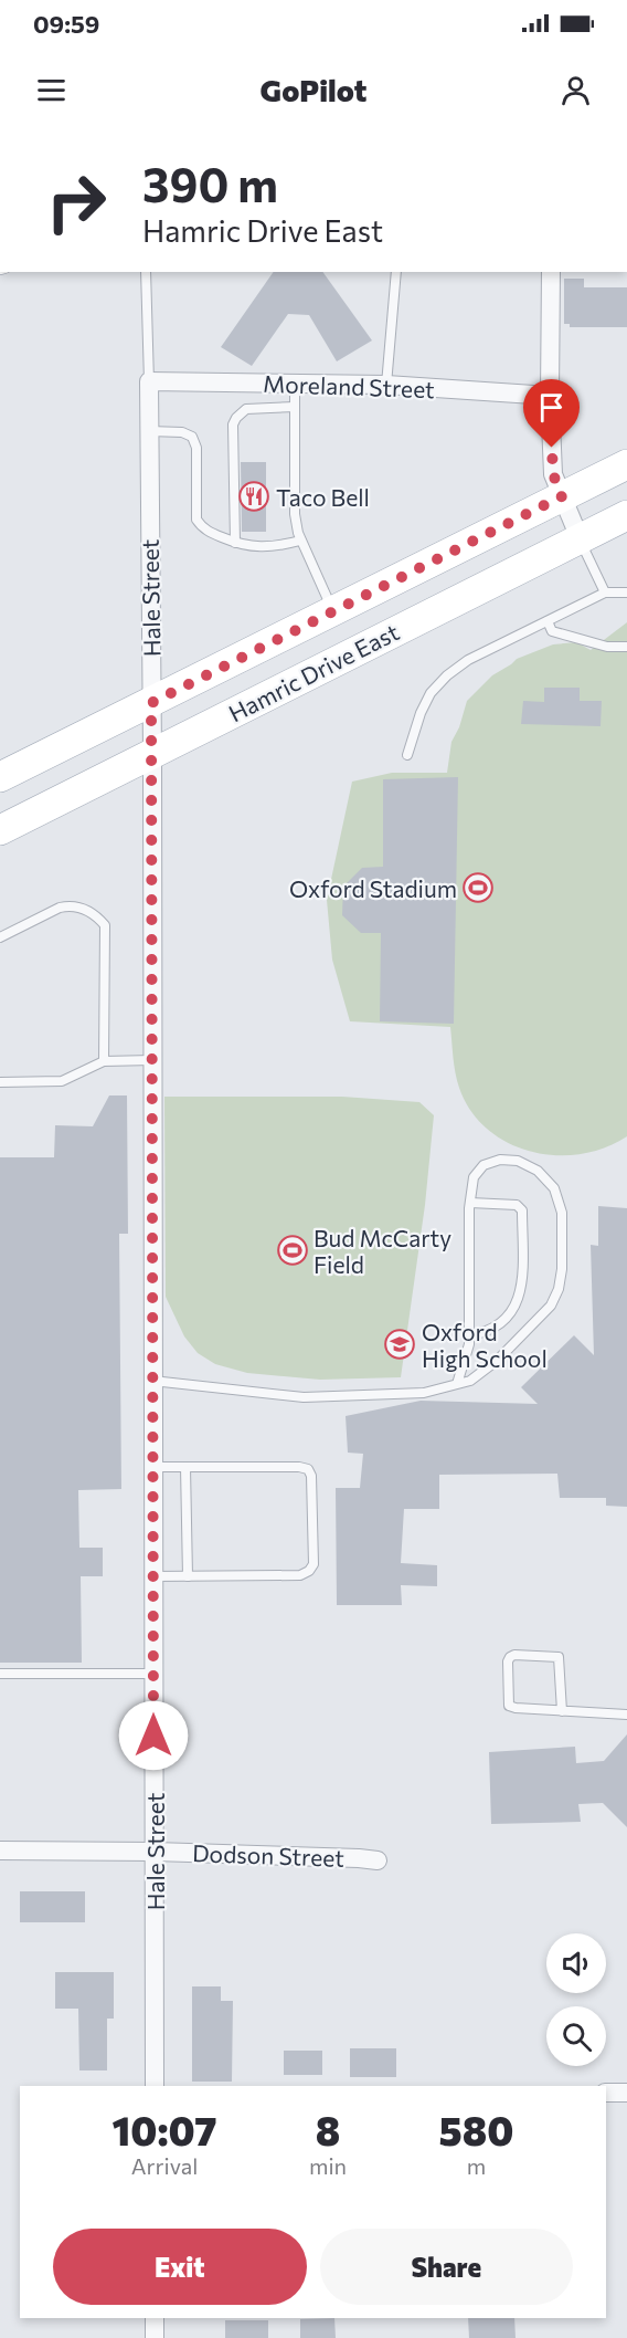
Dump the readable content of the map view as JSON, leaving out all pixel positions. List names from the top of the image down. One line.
{"streets":{"main road":["Hamric Drive East"],"street":["Moreland Street","Hale Street","Dodson Street"]},"crossings":[["Moreland Street","Hale Street"],["Hale Street","Hamric Drive East"],["Hale Street","Dodson Street"]],"places":{"restaurant":["Taco Bell"],"sports":["Oxford Stadium","Bud McCarty Field"],"school or university":["Oxford High School"]},"page":{"status":"09:59","header":"GoPilot","turn":["390 m","Hamric Drive East"],"eta":["10:07","Arrival","8","min","580","m"],"buttons":["Exit","Share"]}}
